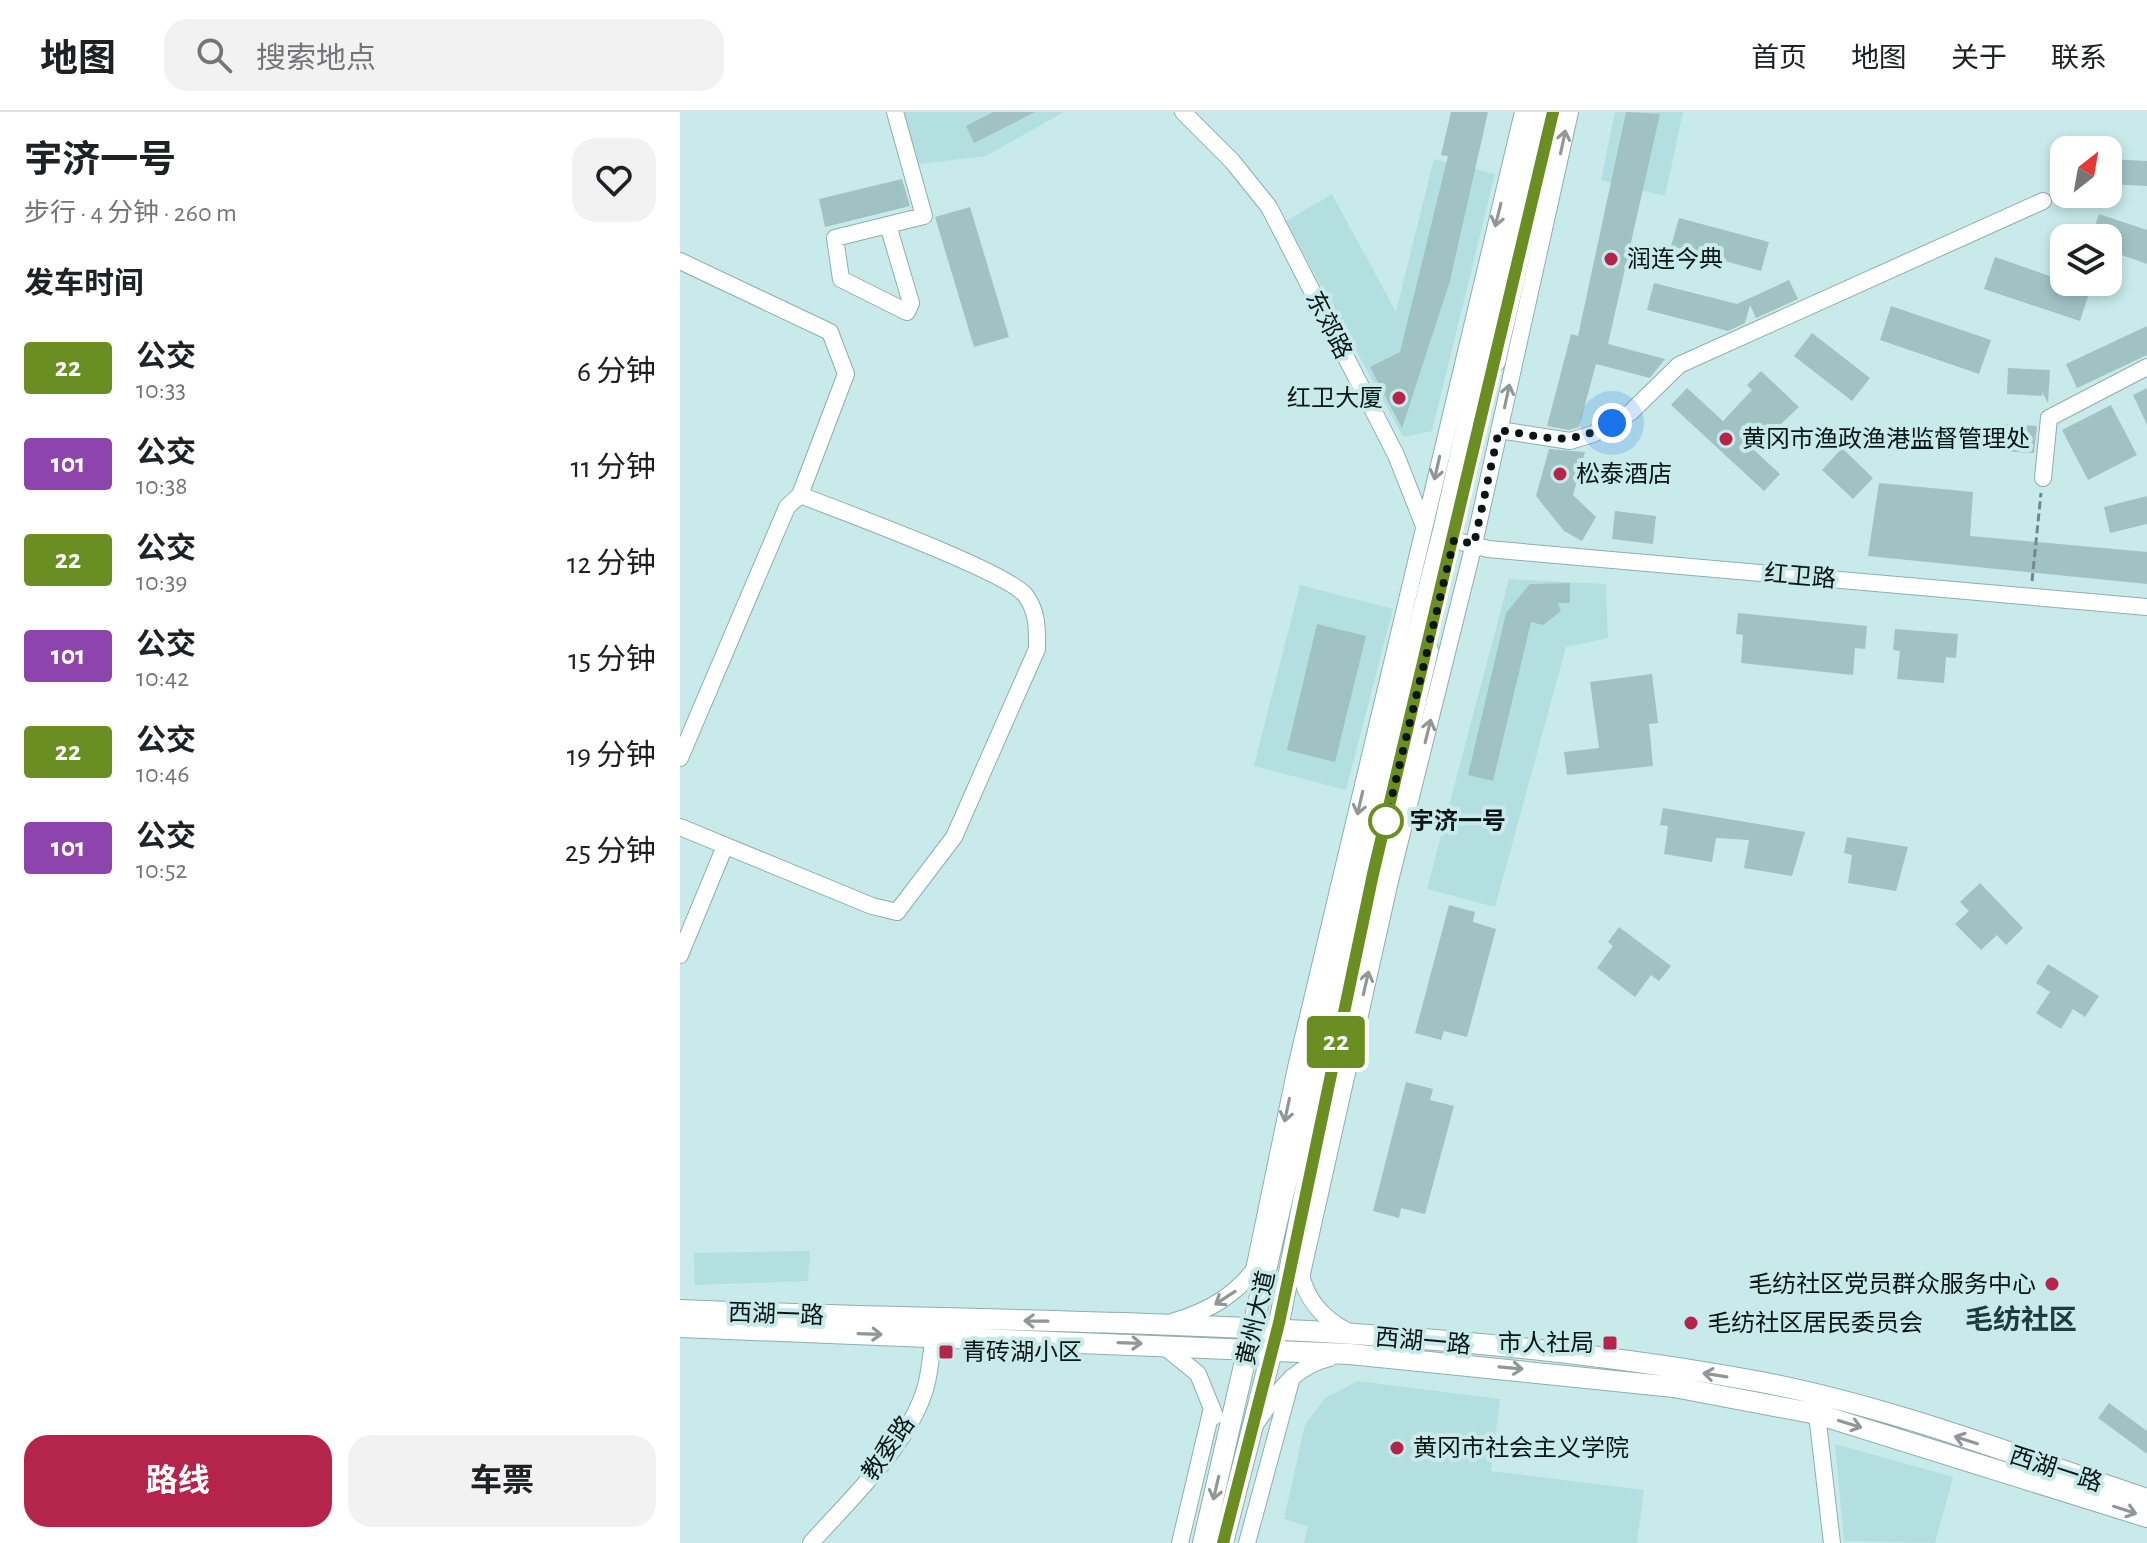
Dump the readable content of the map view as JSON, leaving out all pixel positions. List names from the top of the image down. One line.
{"streets":{"main road":["西湖一路","黄州大道"],"street":["东郊路","红卫路","教委路"]},"crossings":[["东郊路","黄州大道"],["红卫路","黄州大道"],["西湖一路","黄州大道"],["西湖一路","教委路"]],"districts":["毛纺社区"],"places":{"other":["润连今典","红卫大厦","黄冈市渔政渔港监督管理处","松泰酒店","宇济一号","毛纺社区党员群众服务中心","毛纺社区居民委员会","黄冈市社会主义学院"],"transit":["市人社局","青砖湖小区"]},"lines":["bus line 22"],"north":"top right","page":{"header":"地图","search":"搜索地点","nav":["首页","地图","关于","联系"],"heading":[["宇济一号","步行 · 4 分钟 · 260 m"],"发车时间"],"on_map":"22","list":[{"mark":"22","name":"公交","note":"10:33","value":"6 分钟"},{"mark":"101","name":"公交","note":"10:38","value":"11 分钟"},{"mark":"22","name":"公交","note":"10:39","value":"12 分钟"},{"mark":"101","name":"公交","note":"10:42","value":"15 分钟"},{"mark":"22","name":"公交","note":"10:46","value":"19 分钟"},{"mark":"101","name":"公交","note":"10:52","value":"25 分钟"}],"buttons":["路线","车票"]}}
